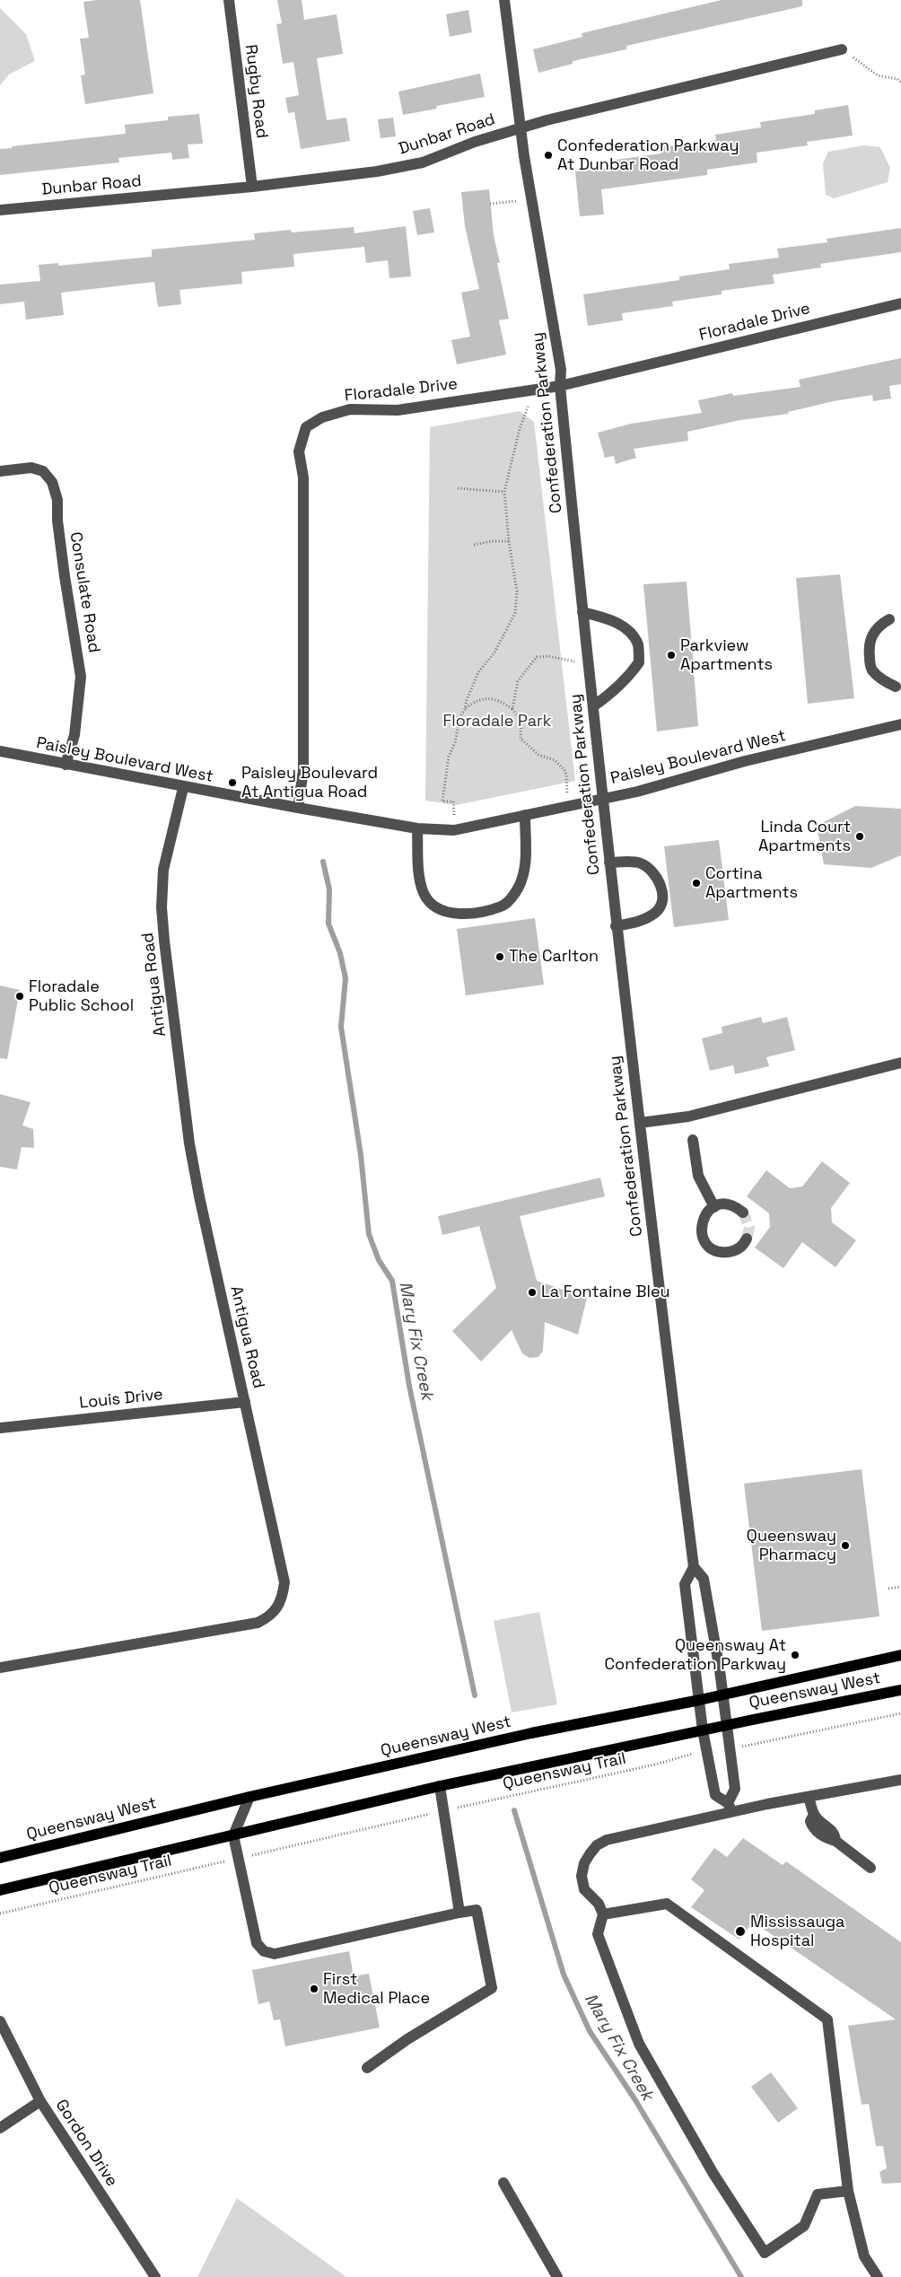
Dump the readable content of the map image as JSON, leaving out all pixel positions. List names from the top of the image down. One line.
{"streets":{"main road":["Queensway West"],"street":["Rugby Road","Dunbar Road","Floradale Drive","Confederation Parkway","Consulate Road","Paisley Boulevard West","Antigua Road","Louis Drive","Gordon Drive"],"path":["Queensway Trail"]},"crossings":[["Rugby Road","Dunbar Road"],["Dunbar Road","Confederation Parkway"],["Floradale Drive","Confederation Parkway"],["Floradale Drive","Paisley Boulevard West"],["Confederation Parkway","Paisley Boulevard West"],["Confederation Parkway","Queensway West"],["Consulate Road","Paisley Boulevard West"],["Paisley Boulevard West","Antigua Road"],["Antigua Road","Louis Drive"]],"water":["Mary Fix Creek"],"parks":["Floradale Park"],"places":["Confederation Parkway At Dunbar Road","Parkview Apartments","Paisley Boulevard At Antigua Road","Linda Court Apartments","Cortina Apartments","The Carlton","Floradale Public School","La Fontaine Bleu","Queensway Pharmacy","Queensway At Confederation Parkway","Mississauga Hospital","First Medical Place"]}
